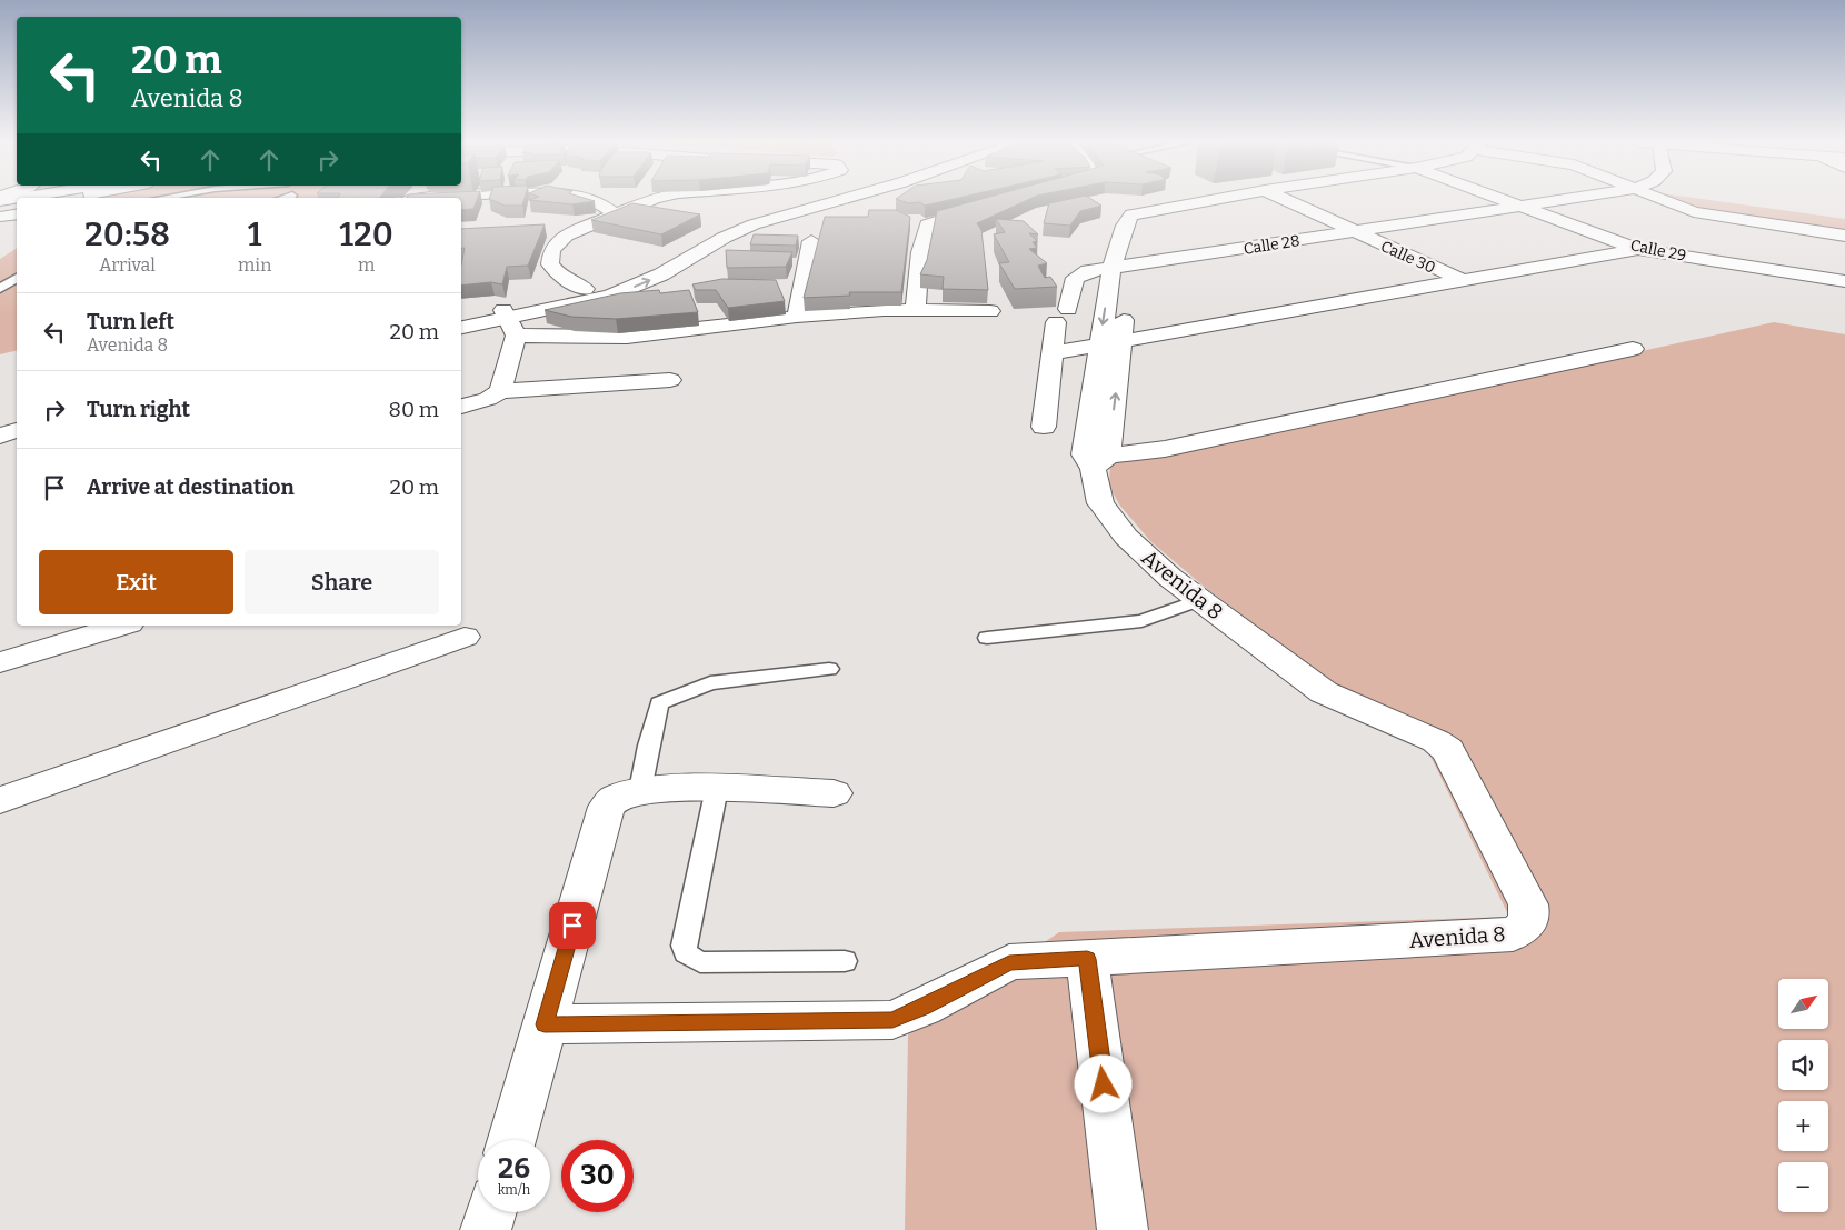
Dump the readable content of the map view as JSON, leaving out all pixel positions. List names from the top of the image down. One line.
{"streets":{"street":["Calle 28","Calle 29","Calle 30","Avenida 8"]},"crossings":[["Calle 28","Calle 29"],["Calle 28","Calle 30"],["Calle 28","Avenida 8"]],"north":"top right","page":{"turn":["20 m","Avenida 8"],"eta":["20:58","Arrival","1","min","120","m"],"list":[{"name":"Turn left","note":"Avenida 8","value":"20 m"},{"name":"Turn right","value":"80 m"},{"name":"Arrive at destination","value":"20 m"}],"buttons":["Exit","Share"],"map_buttons":["+","−"],"speed":"26 km/h","limit":"30"}}
